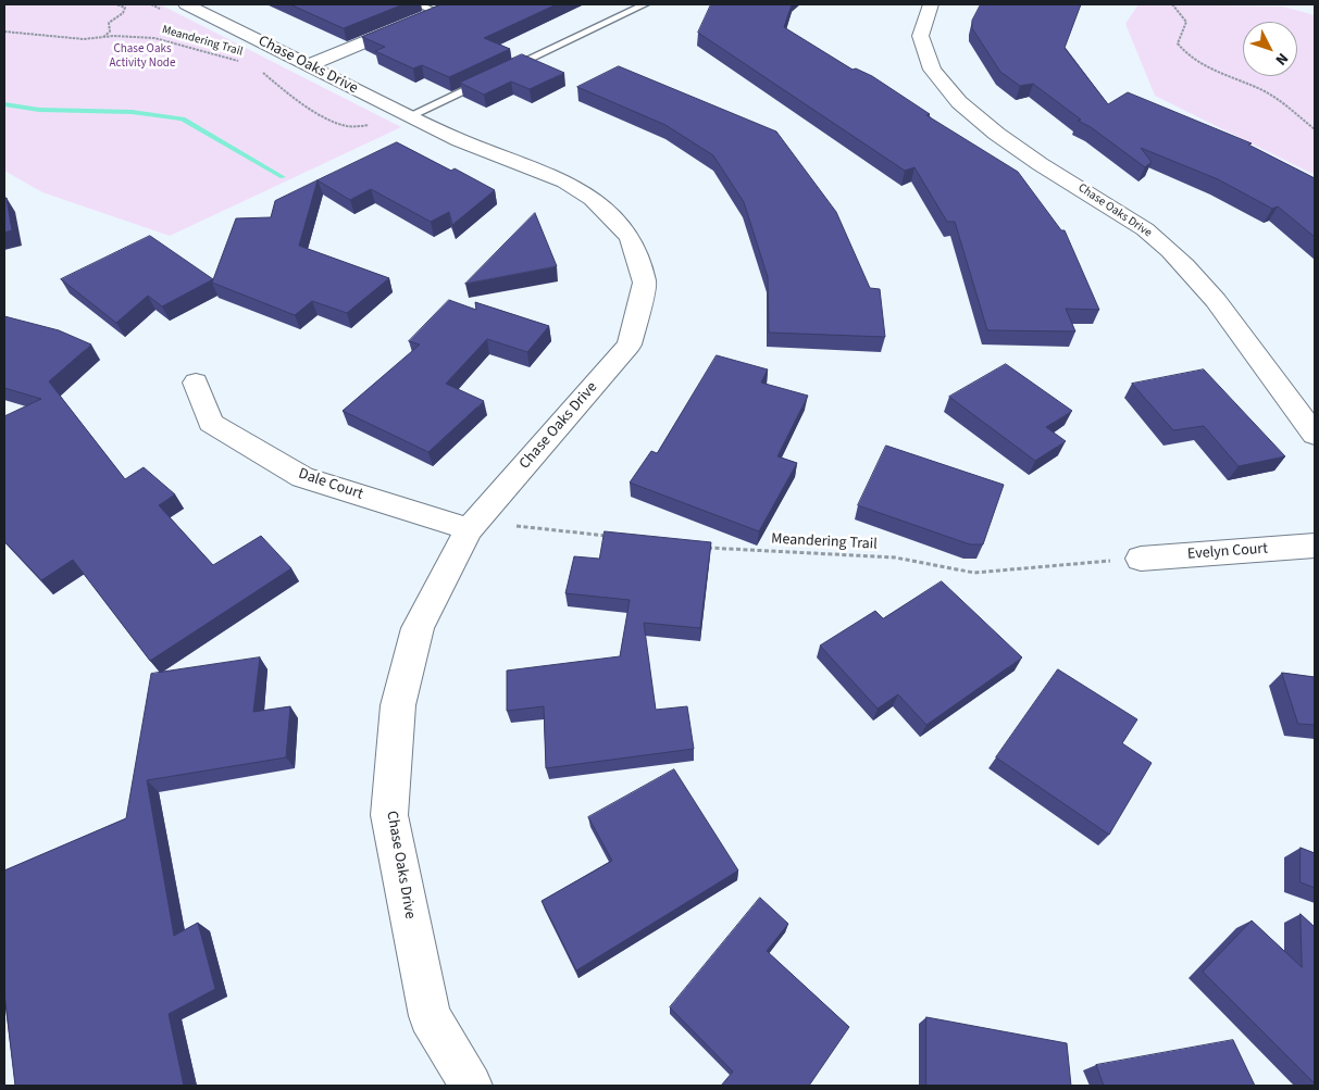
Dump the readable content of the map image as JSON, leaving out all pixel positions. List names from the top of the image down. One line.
{"streets":{"street":["Chase Oaks Drive","Dale Court","Evelyn Court"],"path":["Meandering Trail"]},"crossings":[["Meandering Trail","Chase Oaks Drive"],["Meandering Trail","Evelyn Court"],["Chase Oaks Drive","Dale Court"]],"parks":["Chase Oaks Activity Node"],"north":"bottom right"}
